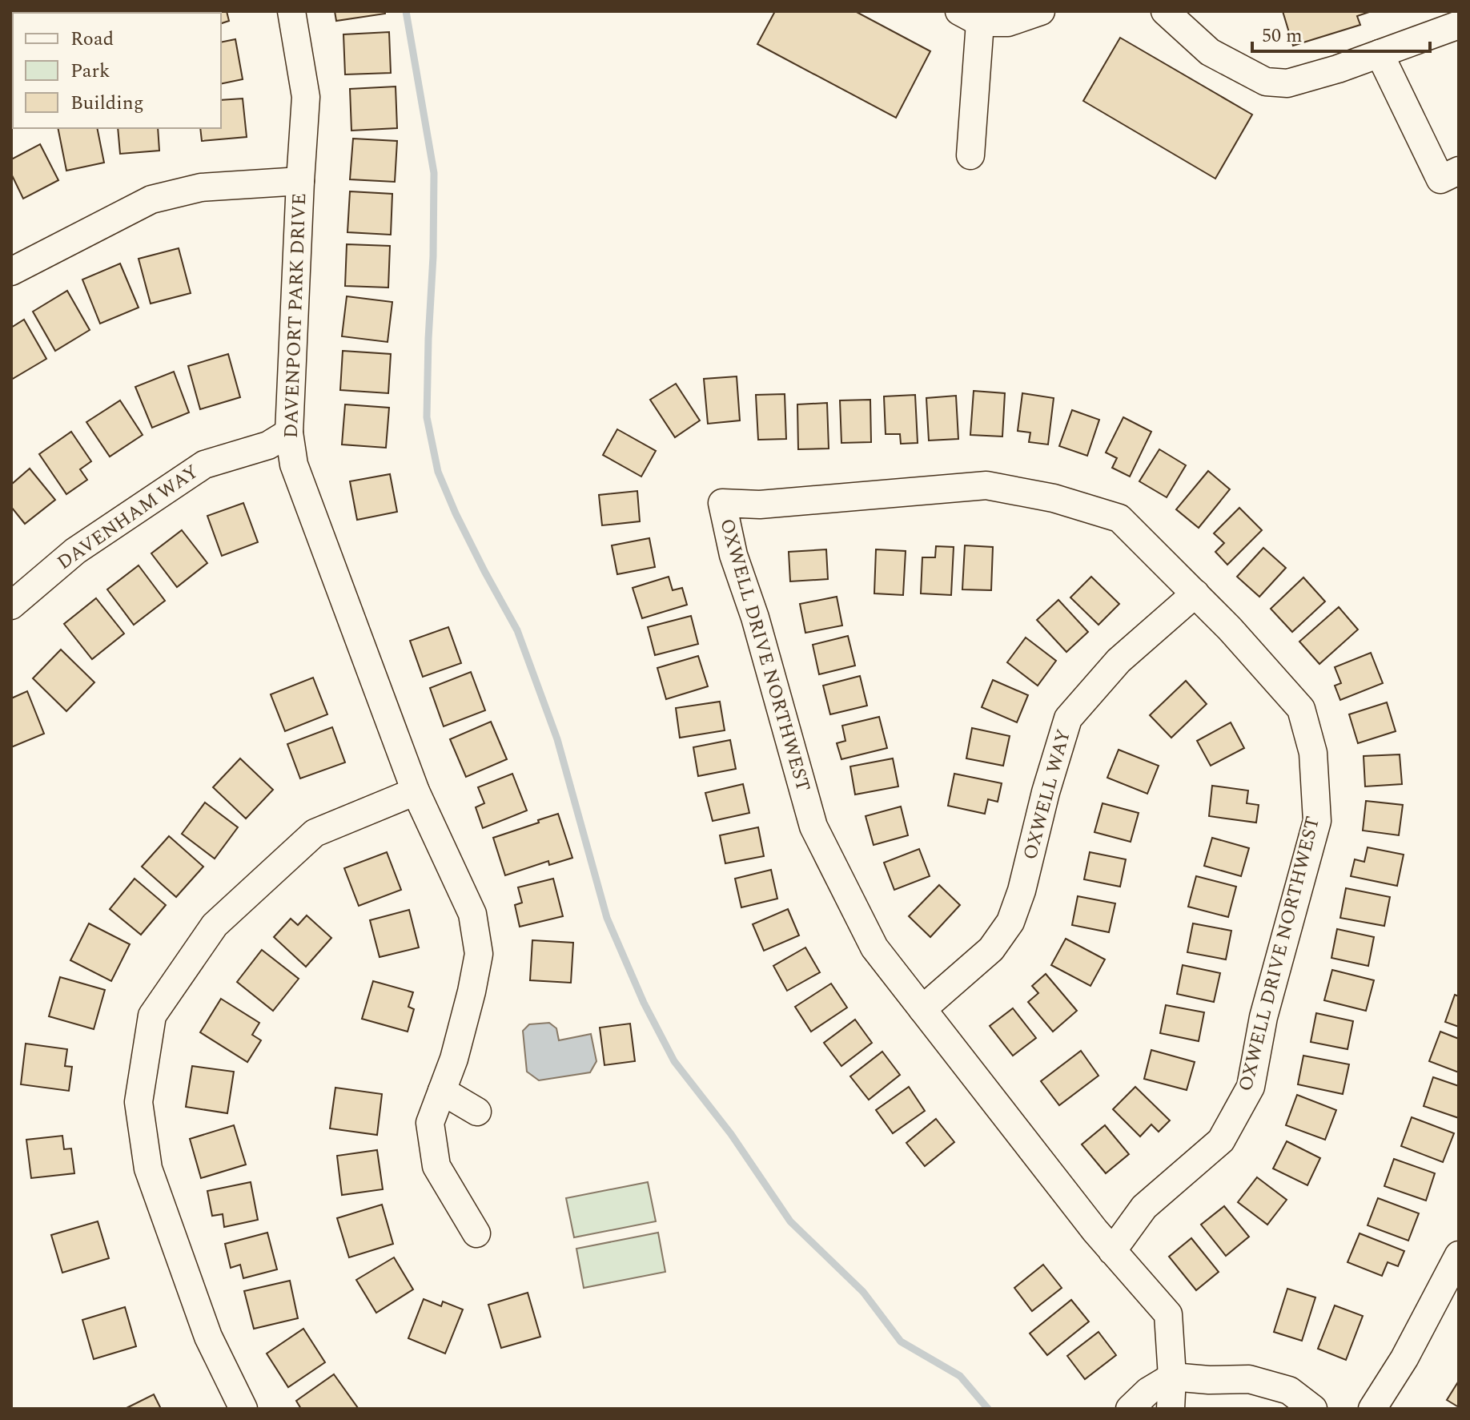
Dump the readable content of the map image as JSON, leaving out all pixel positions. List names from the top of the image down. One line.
{"streets":{"street":["DAVENPORT PARK DRIVE","DAVENHAM WAY","OXWELL DRIVE NORTHWEST","OXWELL WAY"]},"crossings":[["DAVENPORT PARK DRIVE","DAVENHAM WAY"],["OXWELL DRIVE NORTHWEST","OXWELL WAY"]],"legend":["Road","Park","Building"],"scale_bar":"50 m"}
